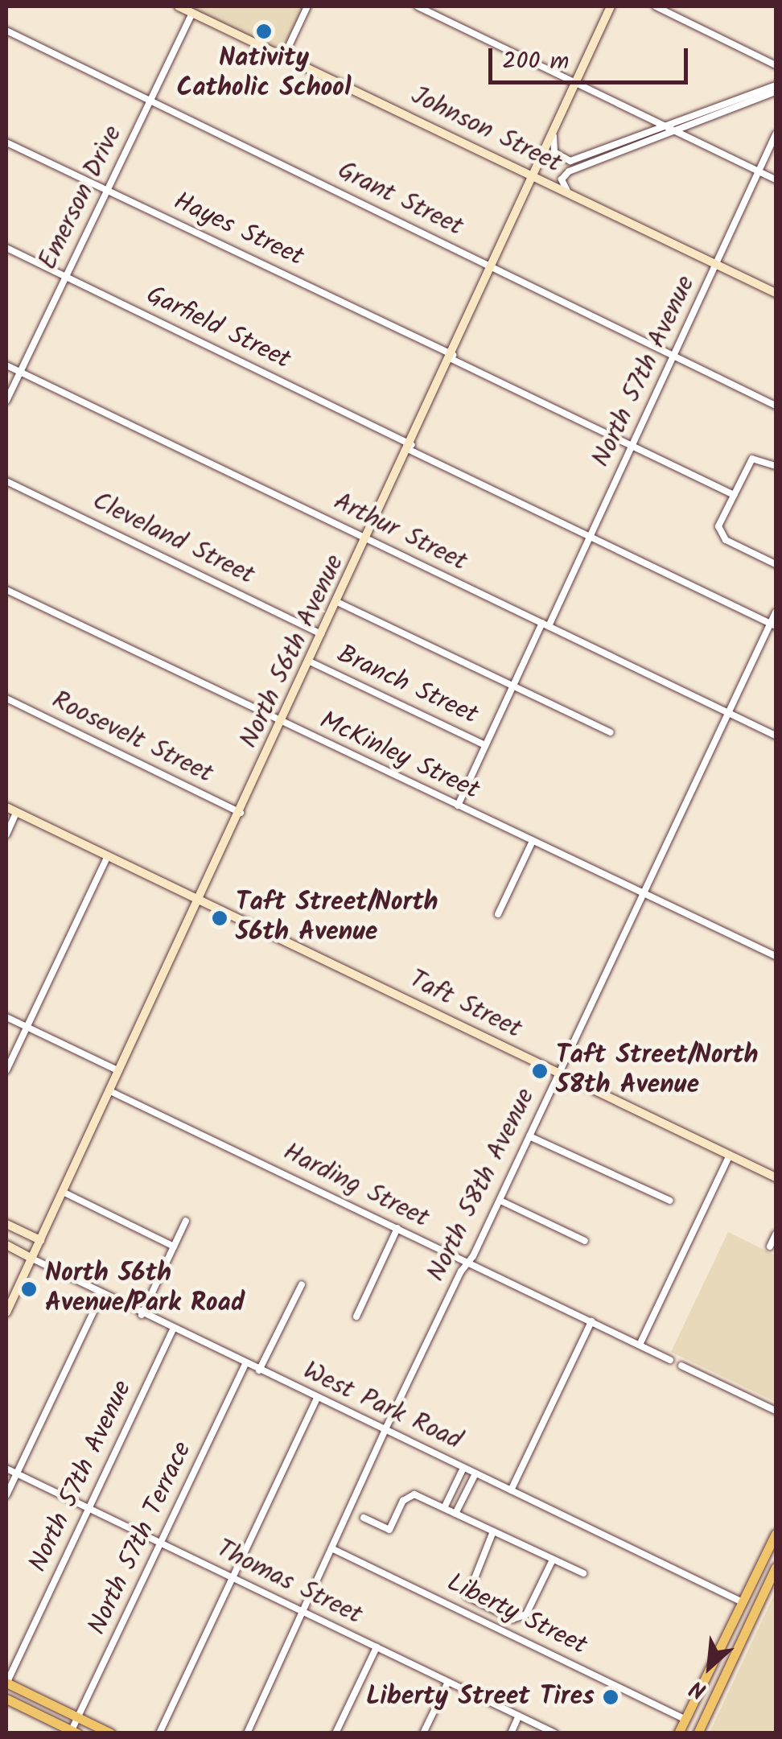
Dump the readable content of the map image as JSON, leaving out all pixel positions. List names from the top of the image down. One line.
{"streets":{"street":["Johnson Street","Emerson Drive","Grant Street","Hayes Street","Garfield Street","North 57th Avenue","Arthur Street","Cleveland Street","North 56th Avenue","Branch Street","Roosevelt Street","McKinley Street","Taft Street","North 58th Avenue","Harding Street","West Park Road","North 57th Terrace","Thomas Street","Liberty Street"]},"crossings":[["Johnson Street","Emerson Drive"],["Johnson Street","North 57th Avenue"],["Johnson Street","North 56th Avenue"],["Emerson Drive","Grant Street"],["Emerson Drive","Hayes Street"],["Emerson Drive","Garfield Street"],["Emerson Drive","Arthur Street"],["Grant Street","North 57th Avenue"],["Grant Street","North 56th Avenue"],["Hayes Street","North 57th Avenue"],["Hayes Street","North 56th Avenue"],["Garfield Street","North 57th Avenue"],["Garfield Street","North 56th Avenue"],["Garfield Street","North 58th Avenue"],["North 57th Avenue","Arthur Street"],["North 57th Avenue","Branch Street"],["North 57th Avenue","McKinley Street"],["North 57th Avenue","West Park Road"],["North 57th Avenue","Thomas Street"],["Arthur Street","North 56th Avenue"],["Arthur Street","North 58th Avenue"],["Cleveland Street","North 56th Avenue"],["North 56th Avenue","Branch Street"],["North 56th Avenue","Roosevelt Street"],["North 56th Avenue","McKinley Street"],["North 56th Avenue","Taft Street"],["North 56th Avenue","Harding Street"],["North 56th Avenue","West Park Road"],["McKinley Street","North 58th Avenue"],["Taft Street","North 58th Avenue"],["North 58th Avenue","Harding Street"],["North 58th Avenue","West Park Road"],["North 58th Avenue","Thomas Street"],["North 58th Avenue","Liberty Street"],["West Park Road","North 57th Terrace"],["North 57th Terrace","Thomas Street"]],"places":["Nativity Catholic School","Taft Street/North 56th Avenue","Taft Street/North 58th Avenue","North 56th Avenue/Park Road","Liberty Street Tires"],"scale_bar":"200 m","north":"bottom left"}
